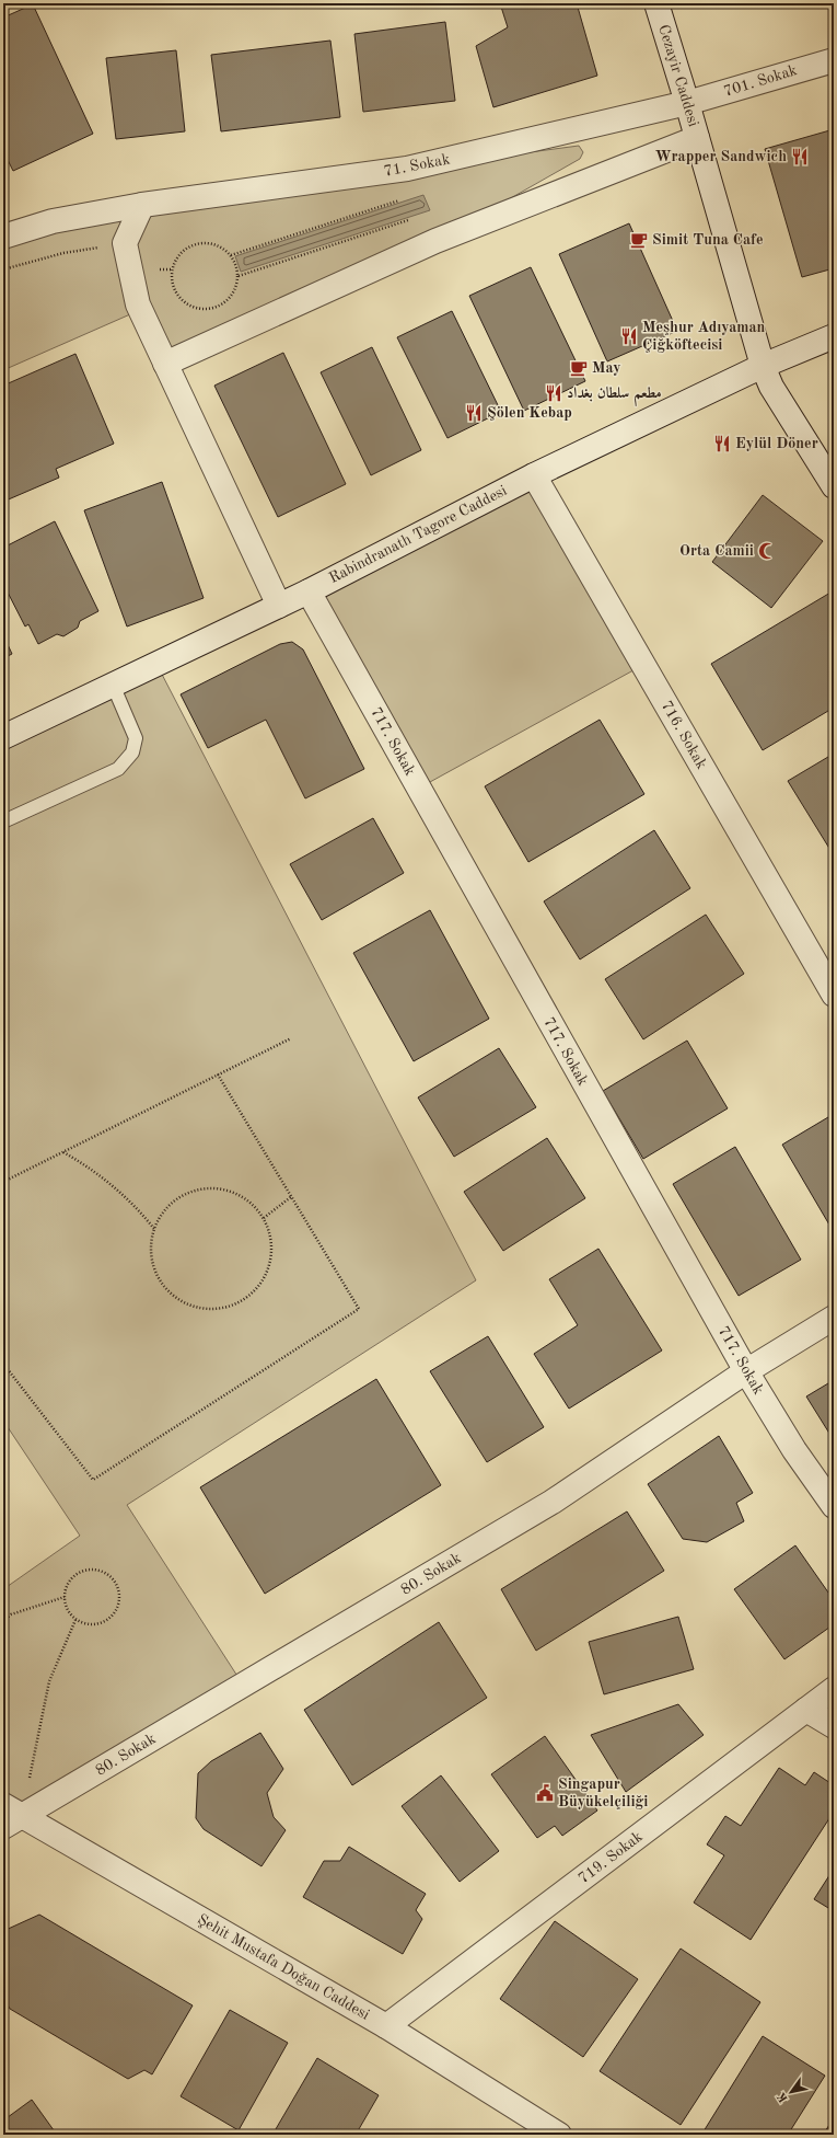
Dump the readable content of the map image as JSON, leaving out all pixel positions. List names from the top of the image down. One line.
{"streets":{"street":["Cezayir Caddesi","701. Sokak","71. Sokak","Rabindranath Tagore Caddesi","716. Sokak","717. Sokak","80. Sokak","719. Sokak","Şehit Mustafa Doğan Caddesi"]},"crossings":[["Cezayir Caddesi","701. Sokak"],["Cezayir Caddesi","71. Sokak"],["Cezayir Caddesi","Rabindranath Tagore Caddesi"],["701. Sokak","71. Sokak"],["Rabindranath Tagore Caddesi","716. Sokak"],["Rabindranath Tagore Caddesi","717. Sokak"],["717. Sokak","80. Sokak"],["80. Sokak","Şehit Mustafa Doğan Caddesi"],["719. Sokak","Şehit Mustafa Doğan Caddesi"]],"places":{"restaurant":["Wrapper Sandwich","Meşhur Adıyaman Çiğköftecisi","مطعم سلطان بغداد","Şölen Kebap","Eylül Döner"],"cafe":["Simit Tuna Cafe","May"],"mosque":["Orta Camii"],"public building":["Singapur Büyükelçiliği"]},"north":"bottom left"}
